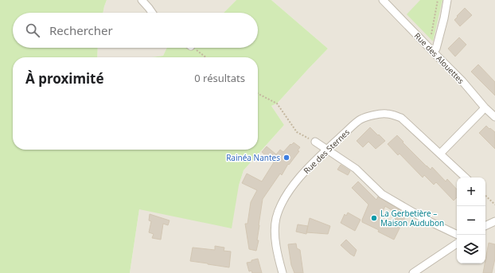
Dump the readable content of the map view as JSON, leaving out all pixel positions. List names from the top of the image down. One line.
{"streets":{"street":["Rue des Alouettes","Rue des Sternes"]},"places":["Rainéa Nantes","La Gerbetière – Maison Audubon"],"page":{"search":"Rechercher","heading":["À proximité","0 résultats"],"map_buttons":["+","−"]}}
